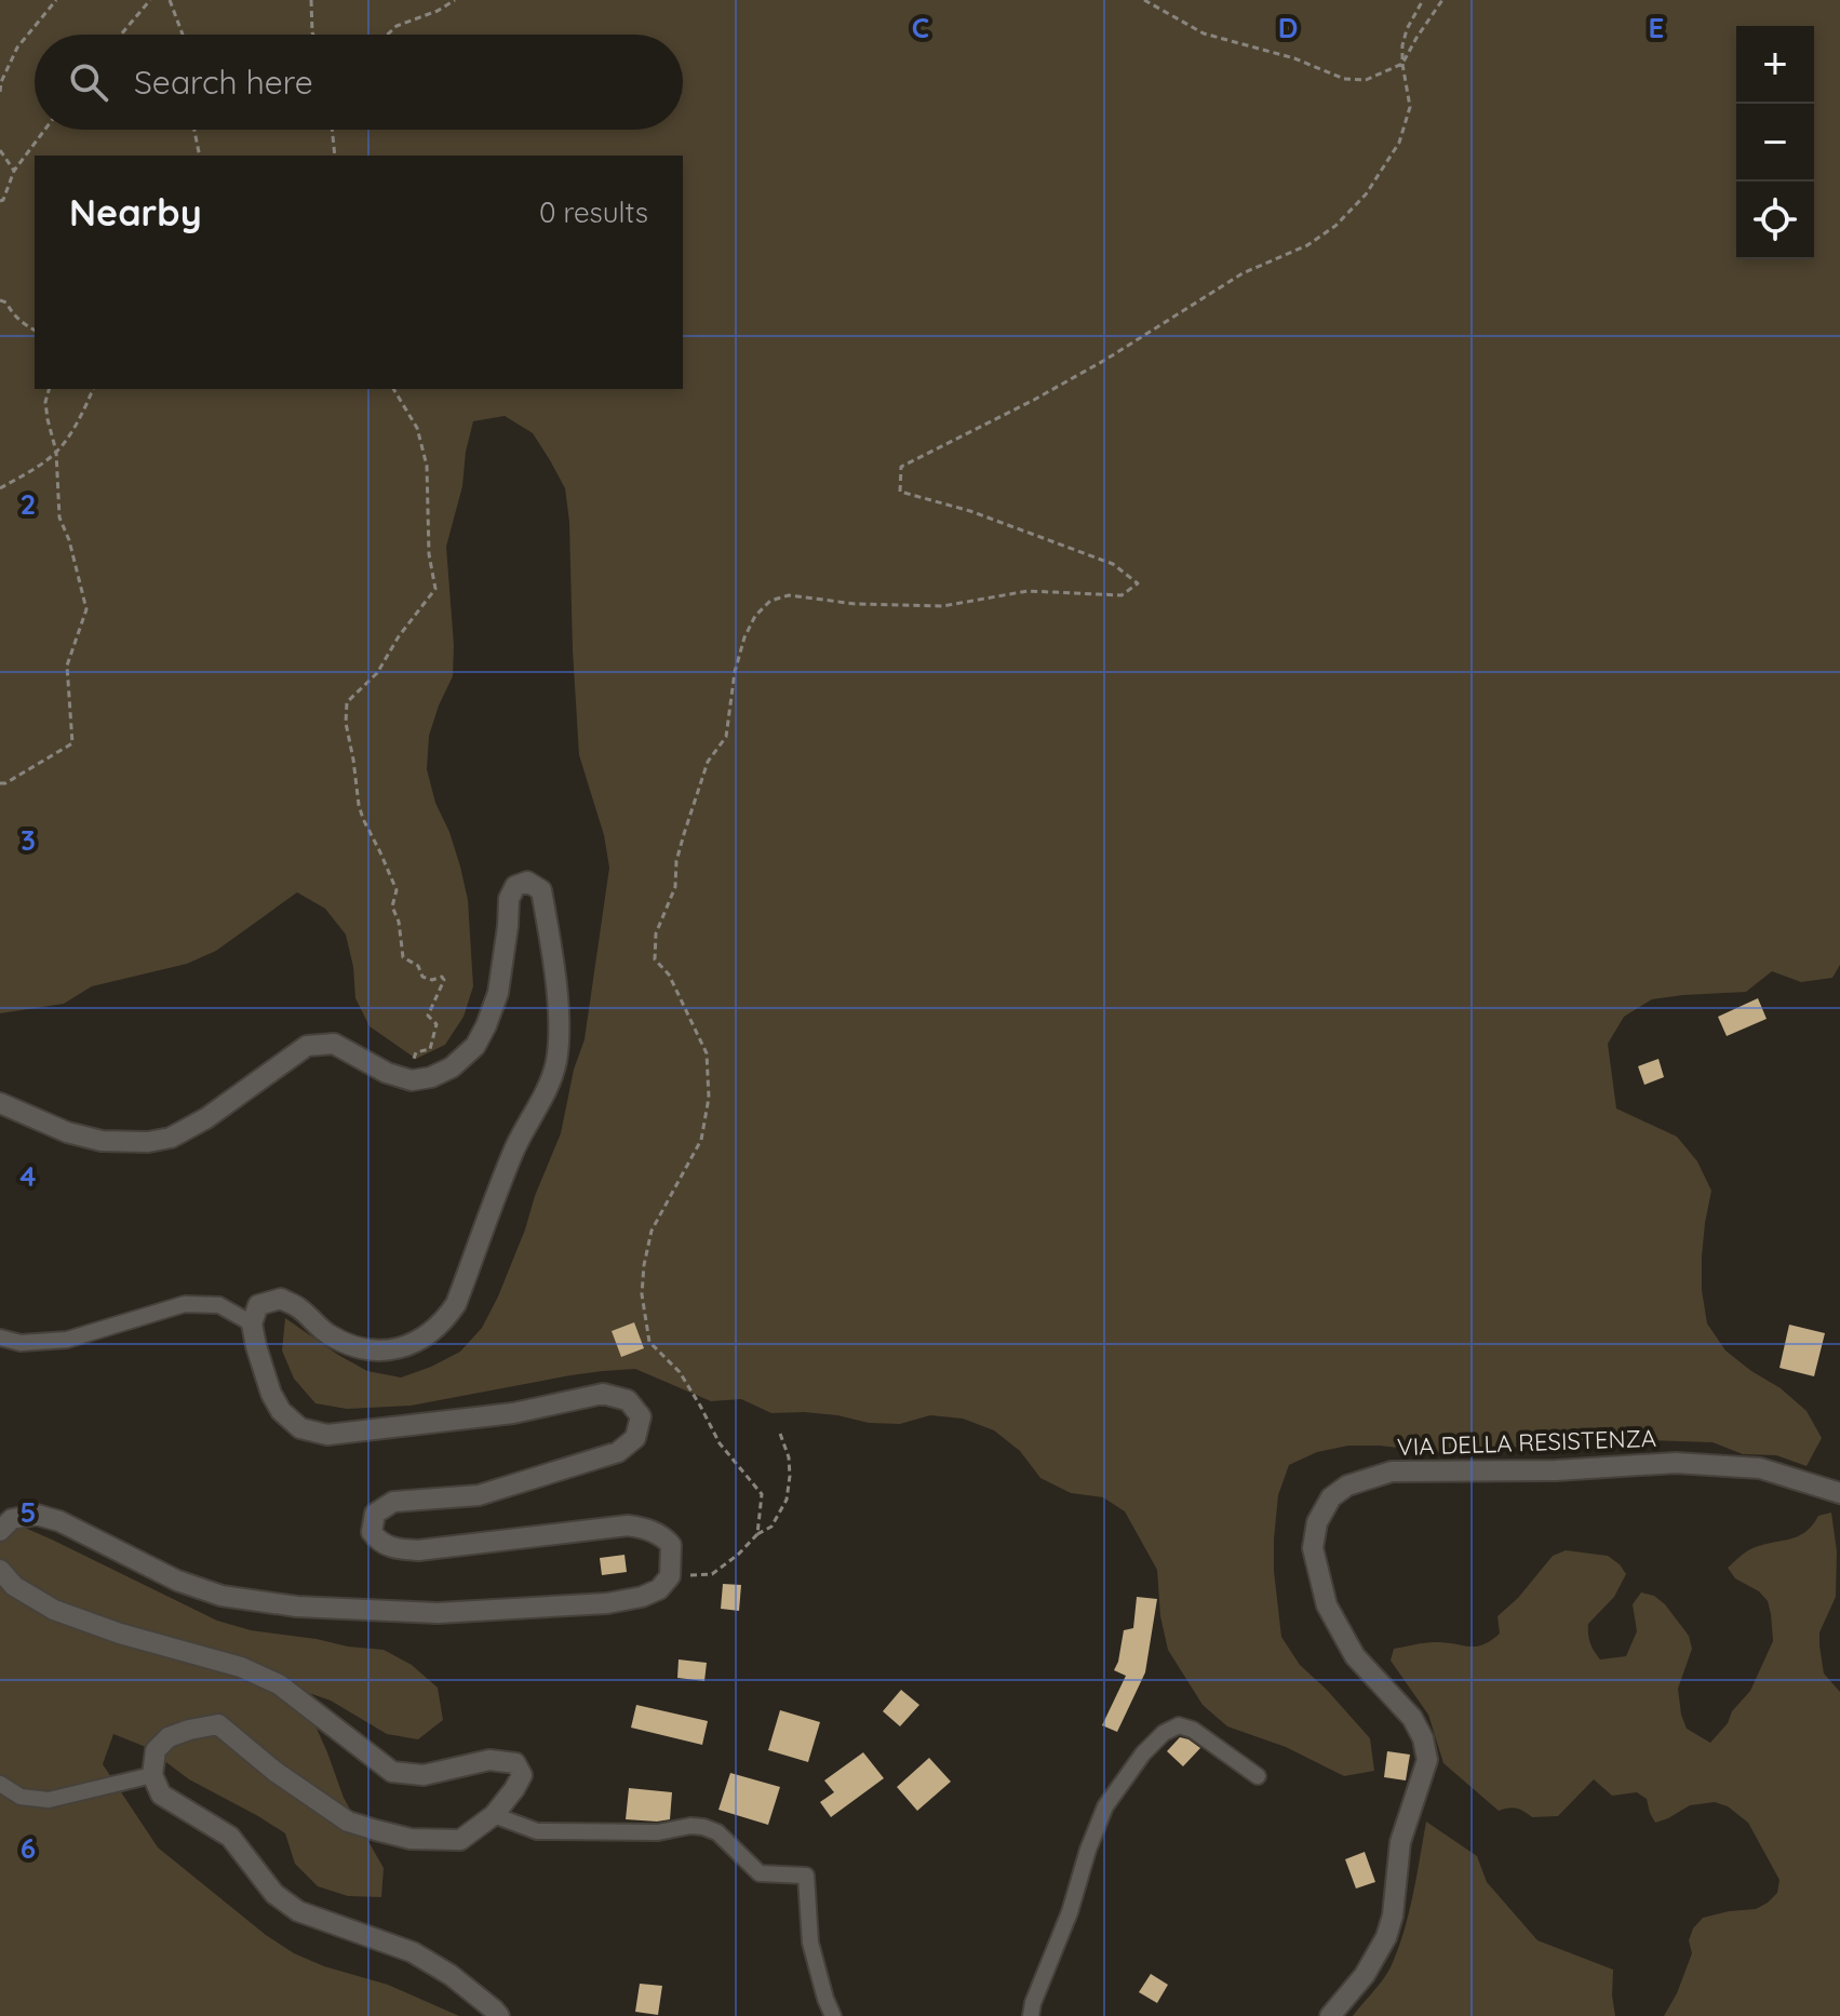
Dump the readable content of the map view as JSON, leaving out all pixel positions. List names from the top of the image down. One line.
{"streets":{"street":["VIA DELLA RESISTENZA"]},"page":{"map_buttons":["+","−"],"search":"Search here","heading":["Nearby","0 results"]},"grid":{"columns":["C","D","E"],"rows":["2","3","4","5","6"]}}
